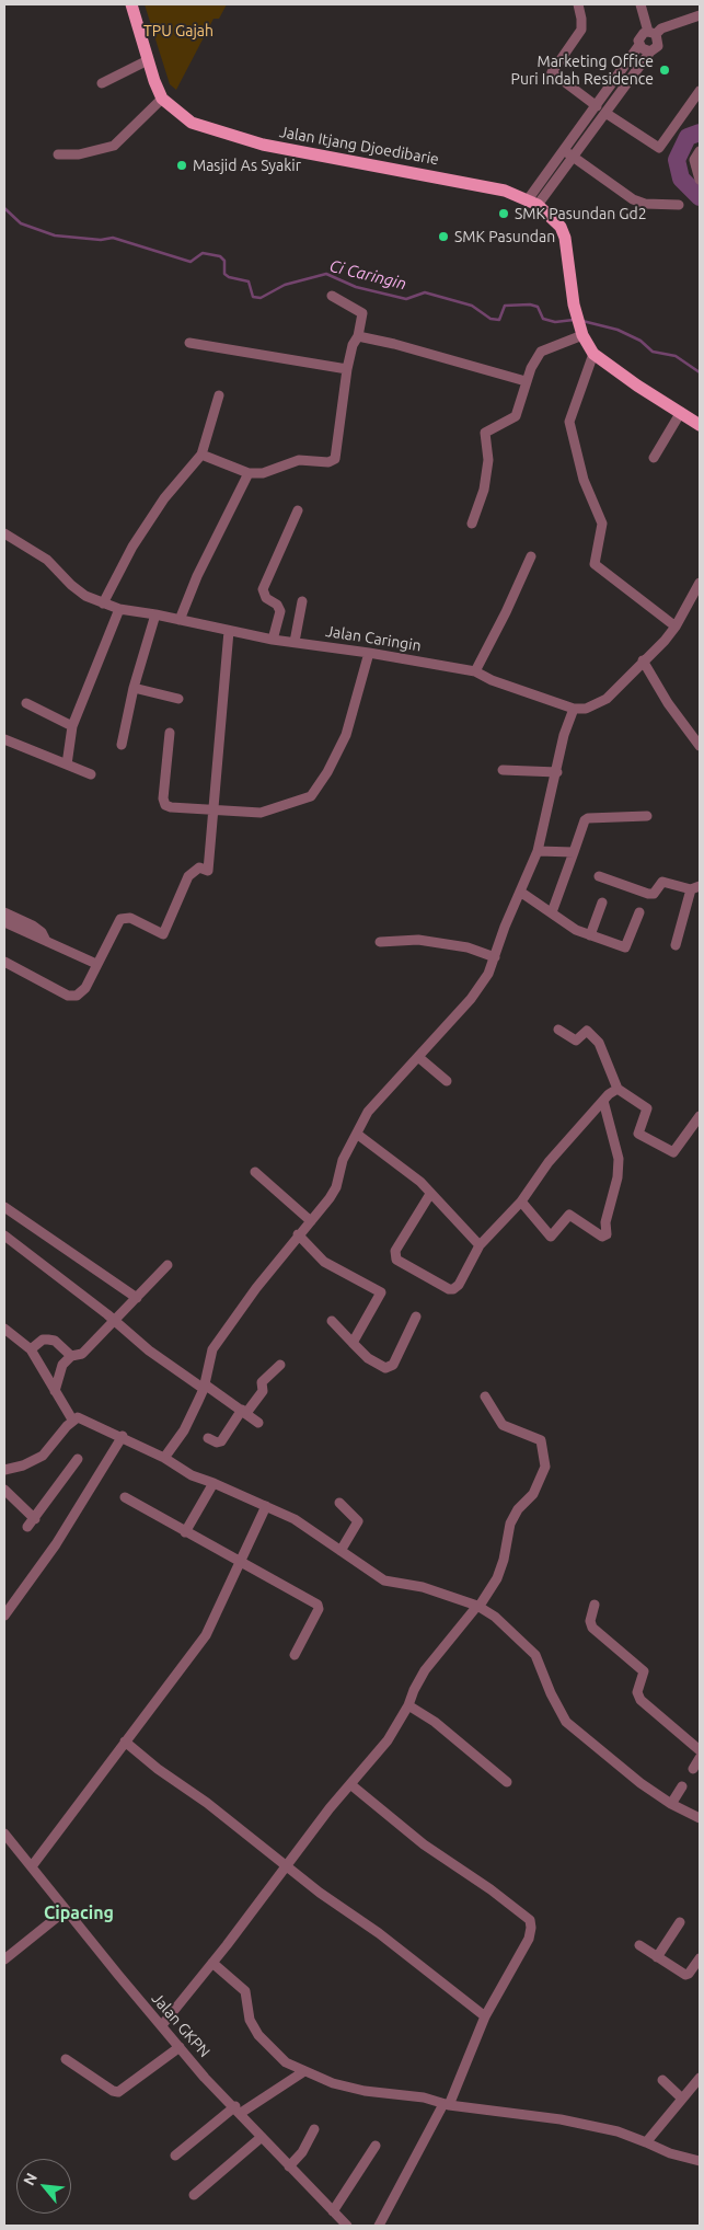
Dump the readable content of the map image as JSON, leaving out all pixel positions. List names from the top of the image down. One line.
{"streets":{"main road":["Jalan Itjang Djoedibarie"],"street":["Jalan Caringin","Jalan GKPN"]},"districts":["Cipacing"],"water":["Ci Caringin"],"parks":["TPU Gajah"],"places":["Marketing Office Puri Indah Residence","Masjid As Syakir","SMK Pasundan Gd2","SMK Pasundan"],"north":"top left"}
